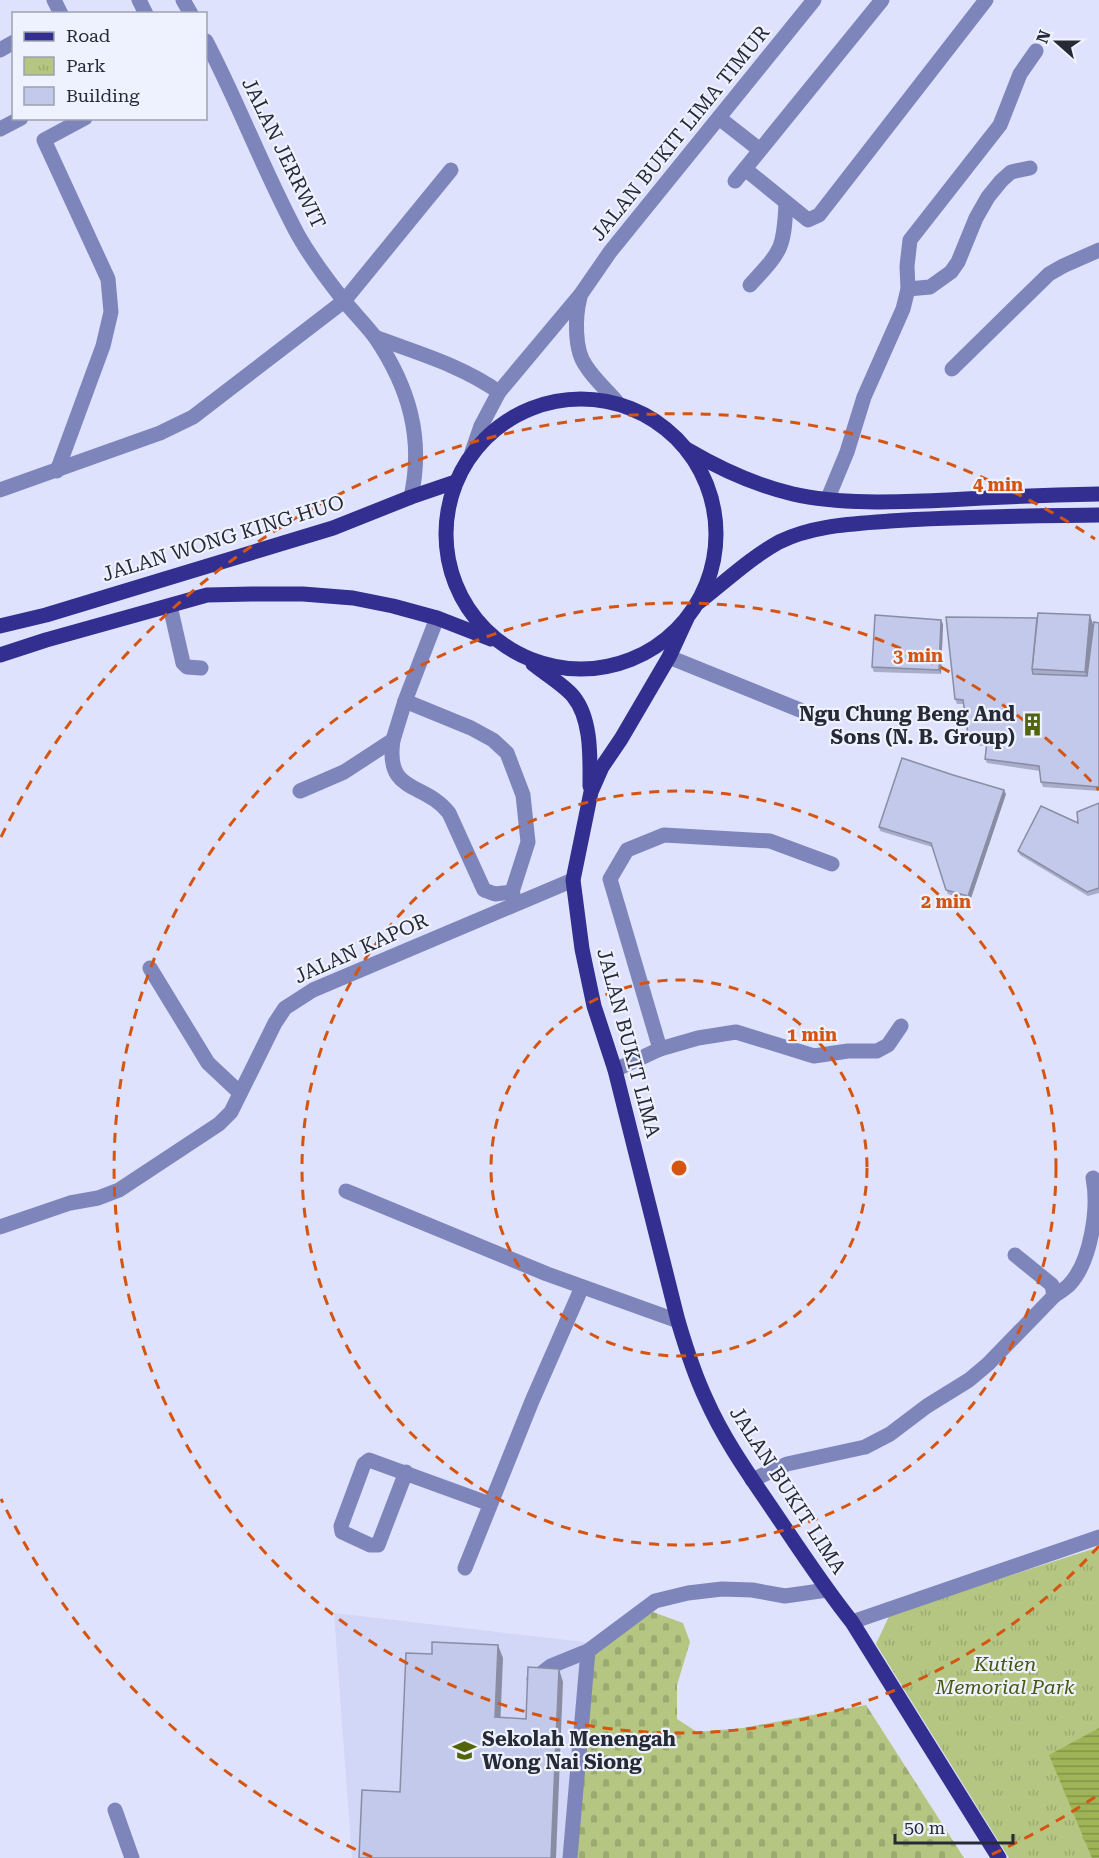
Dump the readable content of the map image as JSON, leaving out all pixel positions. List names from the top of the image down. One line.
{"streets":{"main road":["JALAN WONG KING HUO","JALAN BUKIT LIMA"],"street":["JALAN BUKIT LIMA TIMUR","JALAN JERRWIT","JALAN KAPOR"]},"crossings":[["JALAN JERRWIT","JALAN WONG KING HUO"],["JALAN KAPOR","JALAN BUKIT LIMA"]],"parks":["Kutien Memorial Park"],"places":{"building":["Ngu Chung Beng And Sons (N. B. Group)"],"school or university":["Sekolah Menengah Wong Nai Siong"]},"legend":["Road","Park","Building"],"scale_bar":"50 m","north":"left","rings":["4 min","3 min","2 min","1 min"]}
